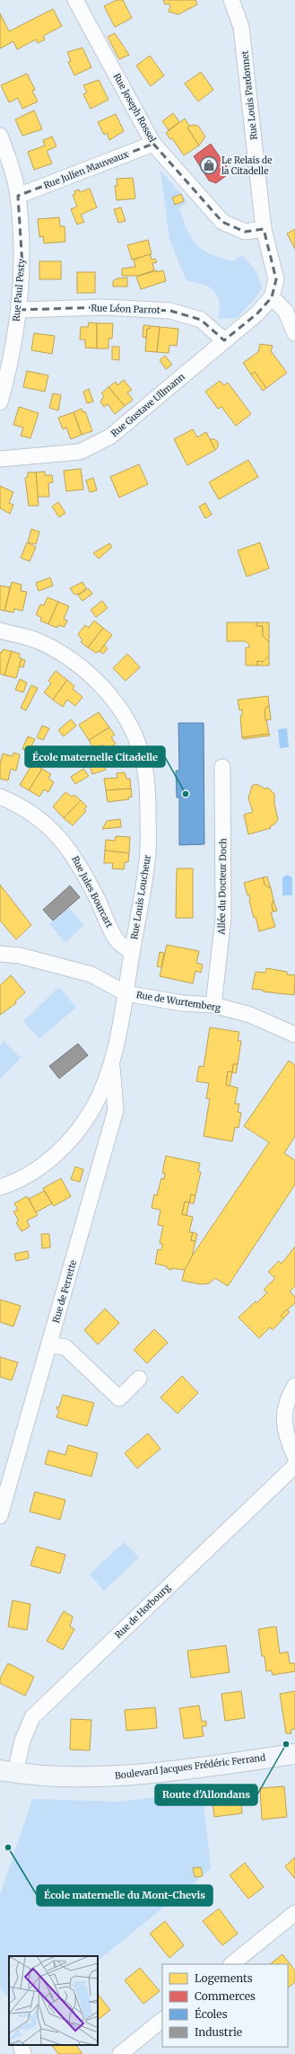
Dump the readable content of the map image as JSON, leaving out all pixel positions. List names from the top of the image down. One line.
{"streets":{"street":["Rue Louis Pardonnet","Rue Joseph Rossel","Rue Julien Mauveaux","Rue Paul Pesty","Rue Léon Parrot","Rue Gustave Ullmann","Allée du Docteur Doch","Rue Jules Bourcart","Rue Louis Loucheur","Rue de Wurtemberg","Rue de Ferrette","Rue de Horbourg","Boulevard Jacques Frédéric Ferrand"]},"crossings":[["Rue Louis Pardonnet","Rue Joseph Rossel"],["Rue Louis Pardonnet","Rue Gustave Ullmann"],["Rue Joseph Rossel","Rue Julien Mauveaux"],["Rue Julien Mauveaux","Rue Paul Pesty"],["Rue Paul Pesty","Rue Léon Parrot"],["Rue Léon Parrot","Rue Gustave Ullmann"],["Allée du Docteur Doch","Rue de Wurtemberg"],["Rue Jules Bourcart","Rue Louis Loucheur"],["Rue Louis Loucheur","Rue de Wurtemberg"],["Rue Louis Loucheur","Rue de Ferrette"],["Rue de Horbourg","Boulevard Jacques Frédéric Ferrand"]],"places":{"shop":["Le Relais de la Citadelle"],"other":["École maternelle Citadelle","Route d'Allondans","École maternelle du Mont-Chevis"]},"legend":["Logements","Commerces","Écoles","Industrie"]}
